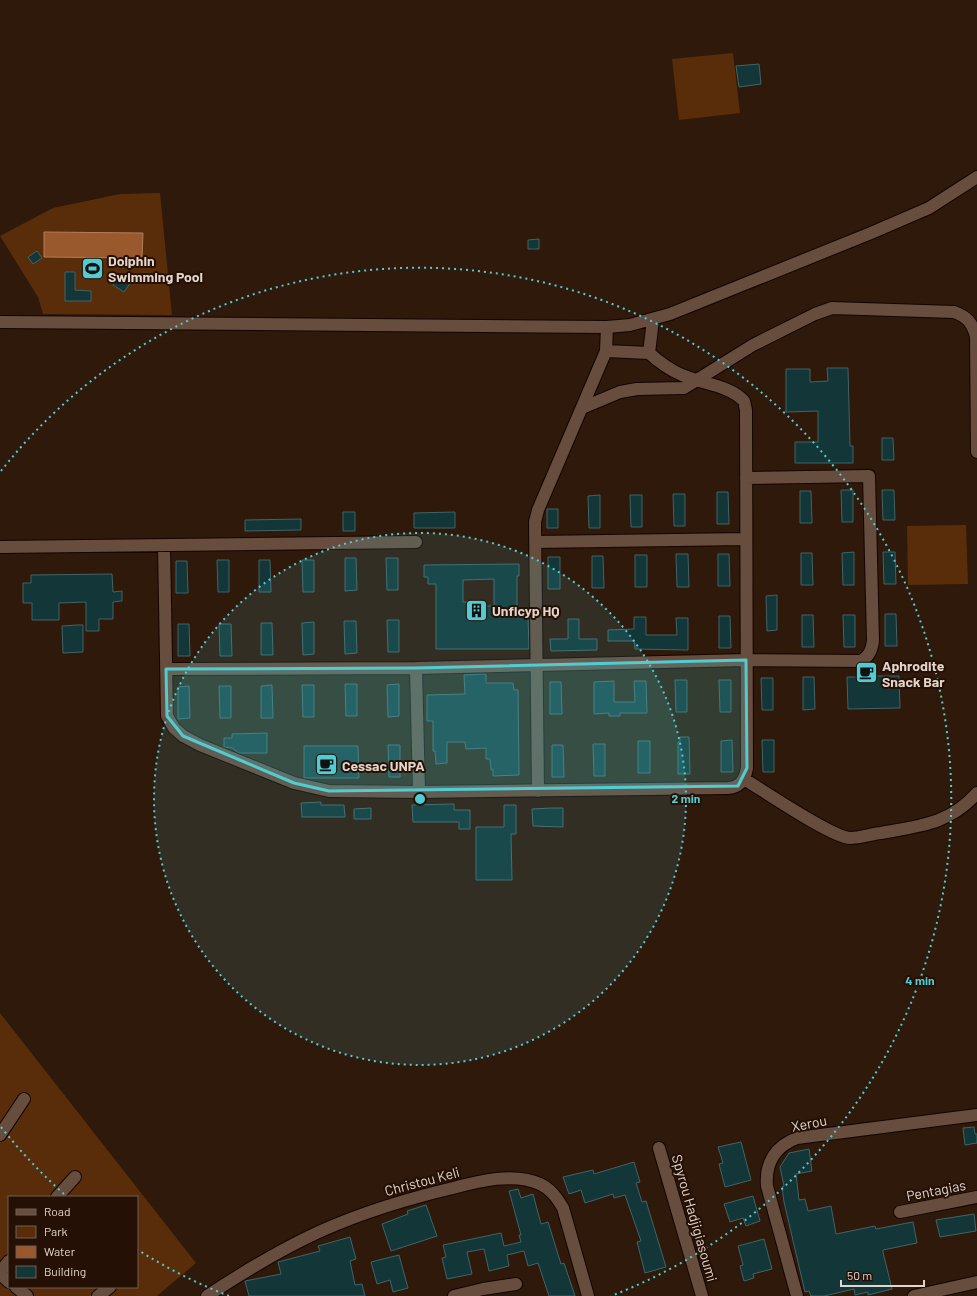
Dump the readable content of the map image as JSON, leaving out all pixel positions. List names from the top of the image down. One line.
{"streets":{"street":["Xerou","Christou Keli","Pentagias","Spyrou Hadjigiasoumi"]},"places":{"sports":["Dolphin Swimming Pool"],"building":["Unficyp HQ"],"cafe":["Aphrodite Snack Bar","Cessac UNPA"]},"legend":["Road","Park","Water","Building"],"scale_bar":"50 m","rings":["2 min","4 min"]}
